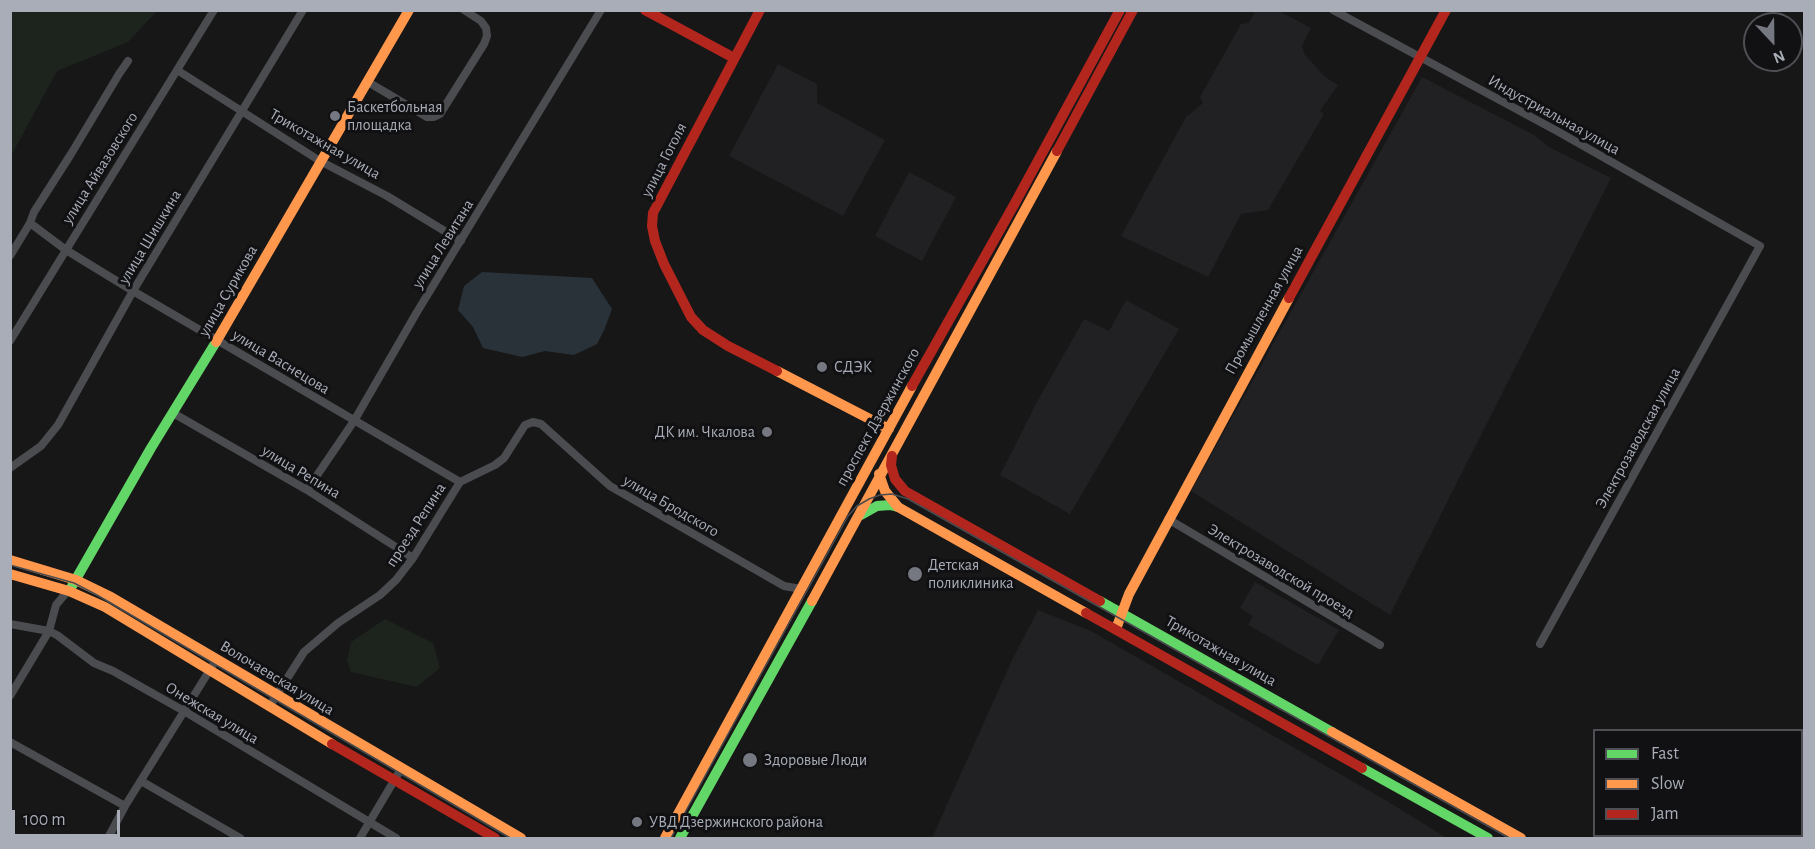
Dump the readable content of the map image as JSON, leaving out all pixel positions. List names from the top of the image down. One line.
{"streets":{"main road":["Трикотажная улица","улица Гоголя","улица Сурикова","Промышленная улица","проспект Дзержинского","Волочаевская улица"],"street":["Индустриальная улица","улица Айвазовского","улица Шишкина","улица Левитана","улица Васнецова","Электрозаводская улица","улица Репина","улица Бродского","проезд Репина","Электрозаводской проезд","Онежская улица"]},"crossings":[["Индустриальная улица","Промышленная улица"],["Индустриальная улица","Электрозаводская улица"],["Трикотажная улица","улица Айвазовского"],["Трикотажная улица","улица Шишкина"],["Трикотажная улица","улица Левитана"],["Трикотажная улица","улица Сурикова"],["Трикотажная улица","Промышленная улица"],["улица Гоголя","проспект Дзержинского"],["улица Айвазовского","улица Васнецова"],["улица Шишкина","улица Васнецова"],["улица Левитана","улица Васнецова"],["улица Левитана","улица Репина"],["улица Сурикова","улица Васнецова"],["улица Сурикова","улица Репина"],["улица Сурикова","Волочаевская улица"],["Промышленная улица","Электрозаводской проезд"],["улица Васнецова","проезд Репина"],["проспект Дзержинского","улица Бродского"],["улица Репина","проезд Репина"],["улица Бродского","проезд Репина"],["проезд Репина","Волочаевская улица"]],"places":["Баскетбольная площадка","СДЭК","ДК им. Чкалова","Детская поликлиника","Здоровые Люди","УВД Дзержинского района"],"legend":["Fast","Slow","Jam"],"scale_bar":"100 m","north":"bottom"}
